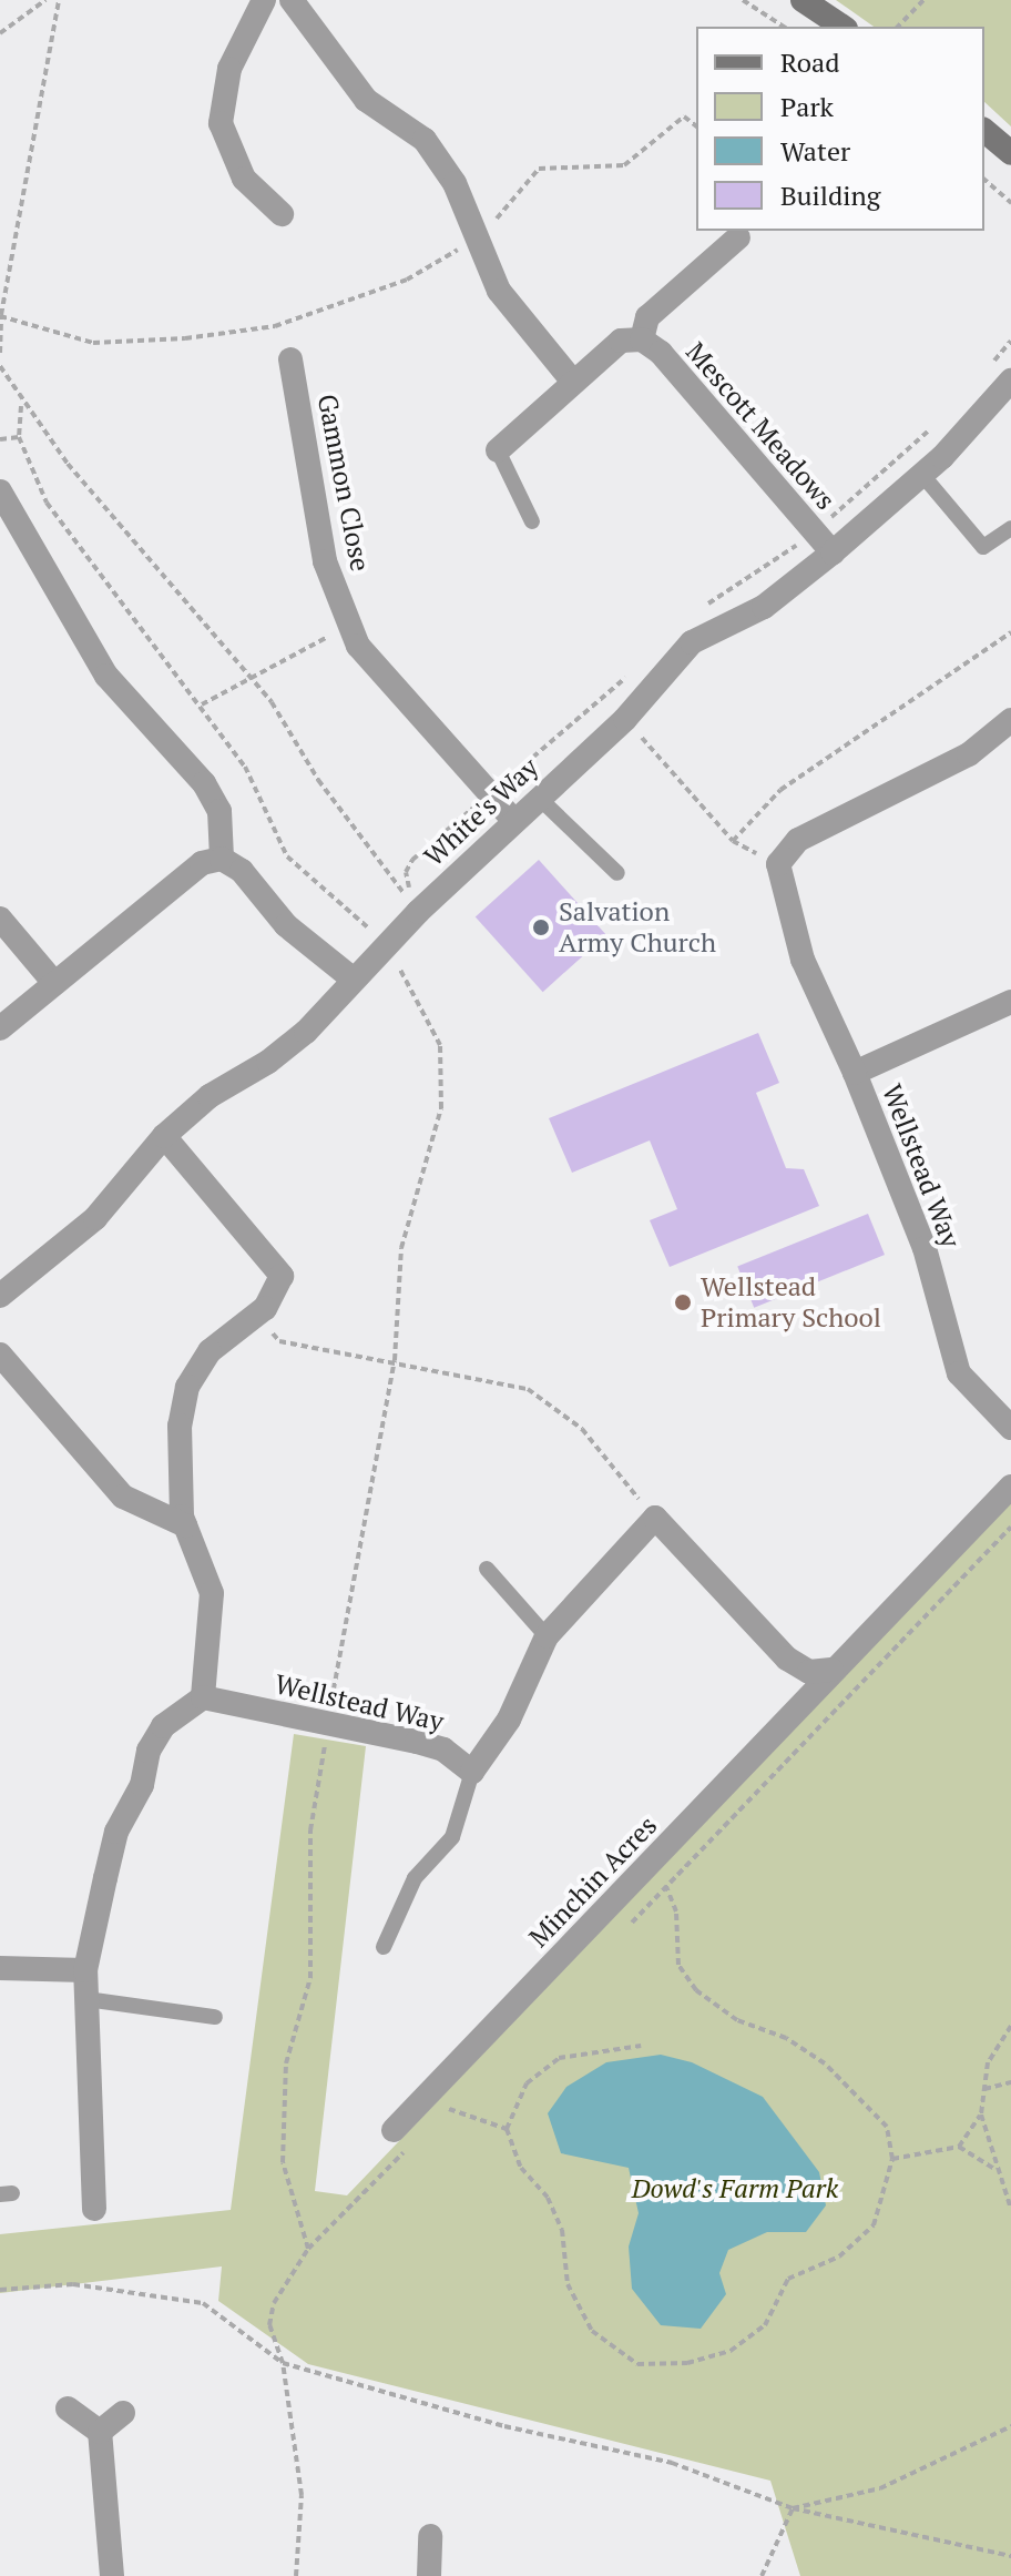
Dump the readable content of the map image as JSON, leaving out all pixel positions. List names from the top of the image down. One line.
{"streets":{"street":["Mescott Meadows","Gammon Close","White's Way","Wellstead Way","Minchin Acres"]},"crossings":[["Mescott Meadows","White's Way"],["Gammon Close","White's Way"]],"parks":["Dowd's Farm Park"],"places":["Salvation Army Church","Wellstead Primary School"],"legend":["Road","Park","Water","Building"]}
